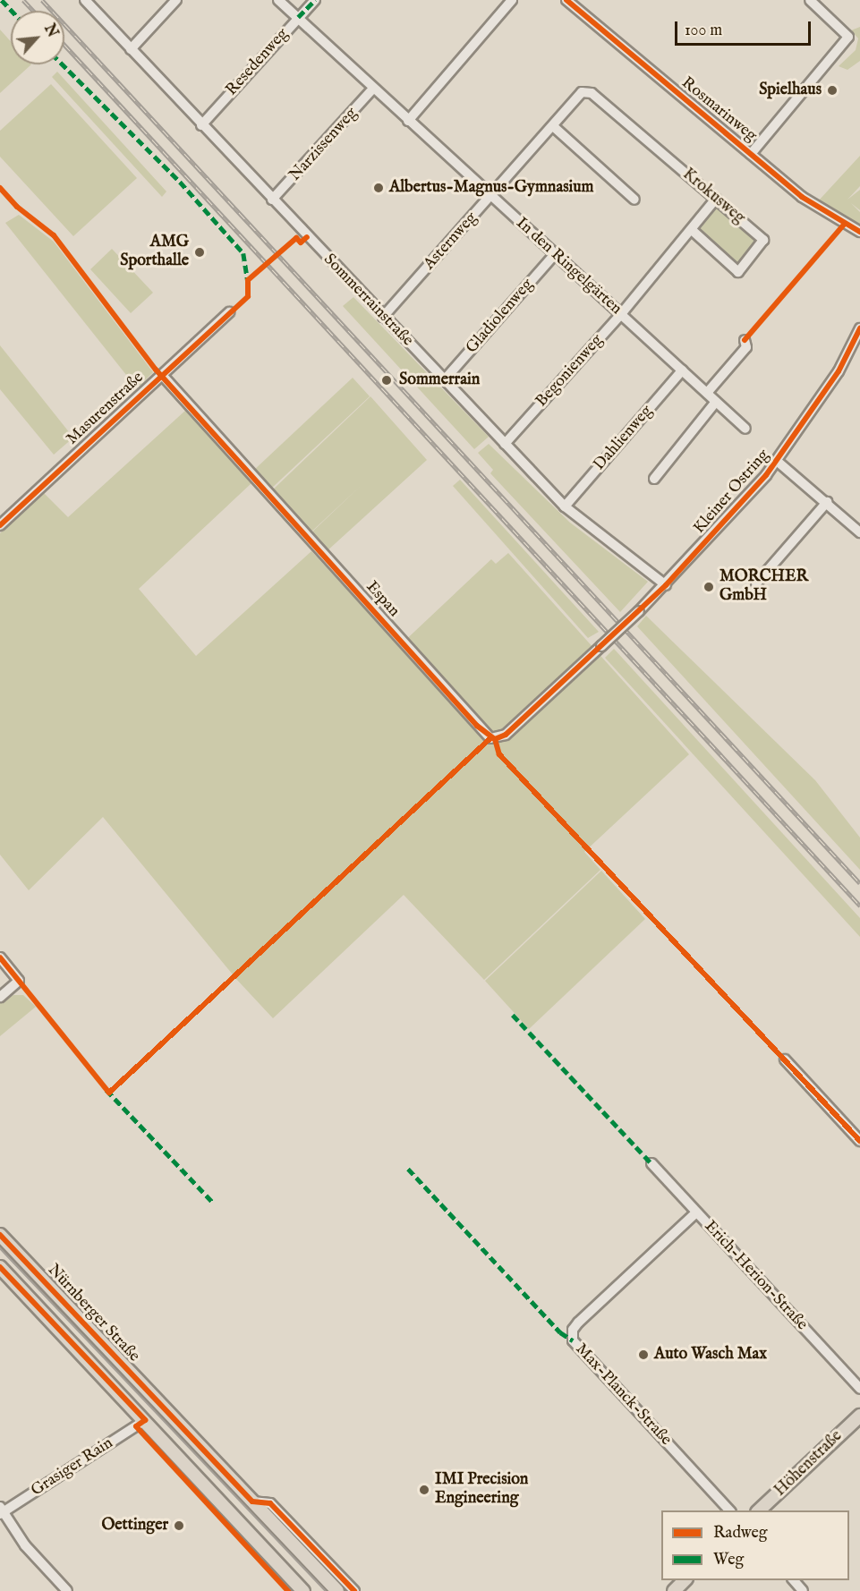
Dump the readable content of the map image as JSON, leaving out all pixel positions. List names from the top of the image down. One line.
{"streets":{"main road":["Nürnberger Straße","Höhenstraße"],"street":["Resedenweg","Rosmarinweg","Narzissenweg","Krokusweg","Asternweg","In den Ringelgärten","Sommerrainstraße","Gladiolenweg","Begonienweg","Masurenstraße","Dahlienweg","Kleiner Ostring","Espan","Erich-Herion-Straße","Max-Planck-Straße","Grasiger Rain"]},"crossings":[["Resedenweg","In den Ringelgärten"],["Resedenweg","Sommerrainstraße"],["Narzissenweg","In den Ringelgärten"],["Narzissenweg","Sommerrainstraße"],["Krokusweg","Asternweg"],["Krokusweg","Begonienweg"],["Asternweg","In den Ringelgärten"],["Asternweg","Sommerrainstraße"],["In den Ringelgärten","Gladiolenweg"],["In den Ringelgärten","Begonienweg"],["In den Ringelgärten","Dahlienweg"],["Sommerrainstraße","Gladiolenweg"],["Sommerrainstraße","Begonienweg"],["Sommerrainstraße","Dahlienweg"],["Sommerrainstraße","Kleiner Ostring"],["Masurenstraße","Espan"],["Kleiner Ostring","Espan"],["Erich-Herion-Straße","Max-Planck-Straße"]],"places":["Spielhaus","Albertus-Magnus-Gymnasium","AMG Sporthalle","Sommerrain","MORCHER GmbH","Auto Wasch Max","IMI Precision Engineering","Oettinger"],"legend":["Radweg","Weg"],"scale_bar":"100 m","north":"top right"}
